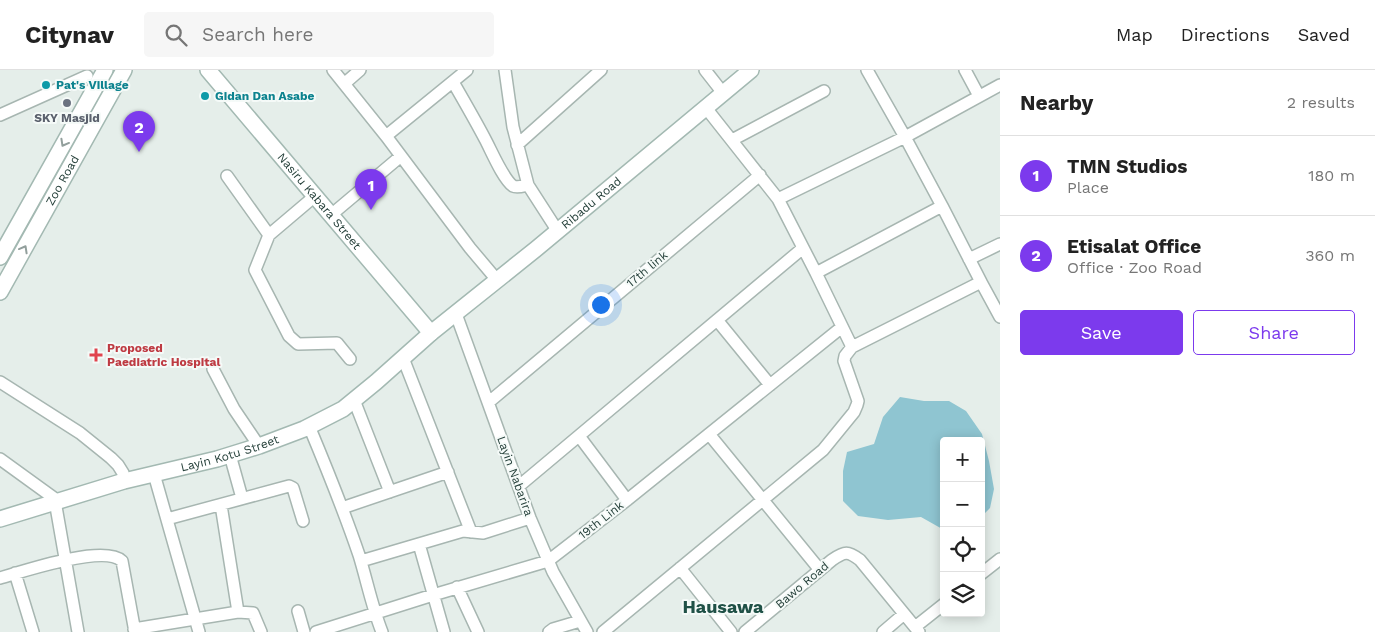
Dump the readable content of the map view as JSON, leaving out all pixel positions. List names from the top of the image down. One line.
{"streets":{"street":["Zoo Road","Nasiru Kabara Street","Ribadu Road","17th link","Layin Kotu Street","Layin Nabarira","19th Link","Bawo Road"]},"crossings":[["Nasiru Kabara Street","Ribadu Road"],["Nasiru Kabara Street","Layin Kotu Street"],["Ribadu Road","Layin Kotu Street"],["Ribadu Road","Layin Nabarira"],["17th link","Layin Nabarira"],["Layin Nabarira","19th Link"]],"districts":["Hausawa"],"places":{"other":["Pat's Village","Gidan Dan Asabe","SKY Masjid"],"health":["Proposed Paediatric Hospital"]},"page":{"header":"Citynav","search":"Search here","nav":["Map","Directions","Saved"],"heading":["Nearby","2 results"],"pins":["2","1"],"list":[{"mark":"1","name":"TMN Studios","note":"Place","value":"180 m"},{"mark":"2","name":"Etisalat Office","note":"Office · Zoo Road","value":"360 m"}],"buttons":["Save","Share"],"map_buttons":["+","−"]}}
